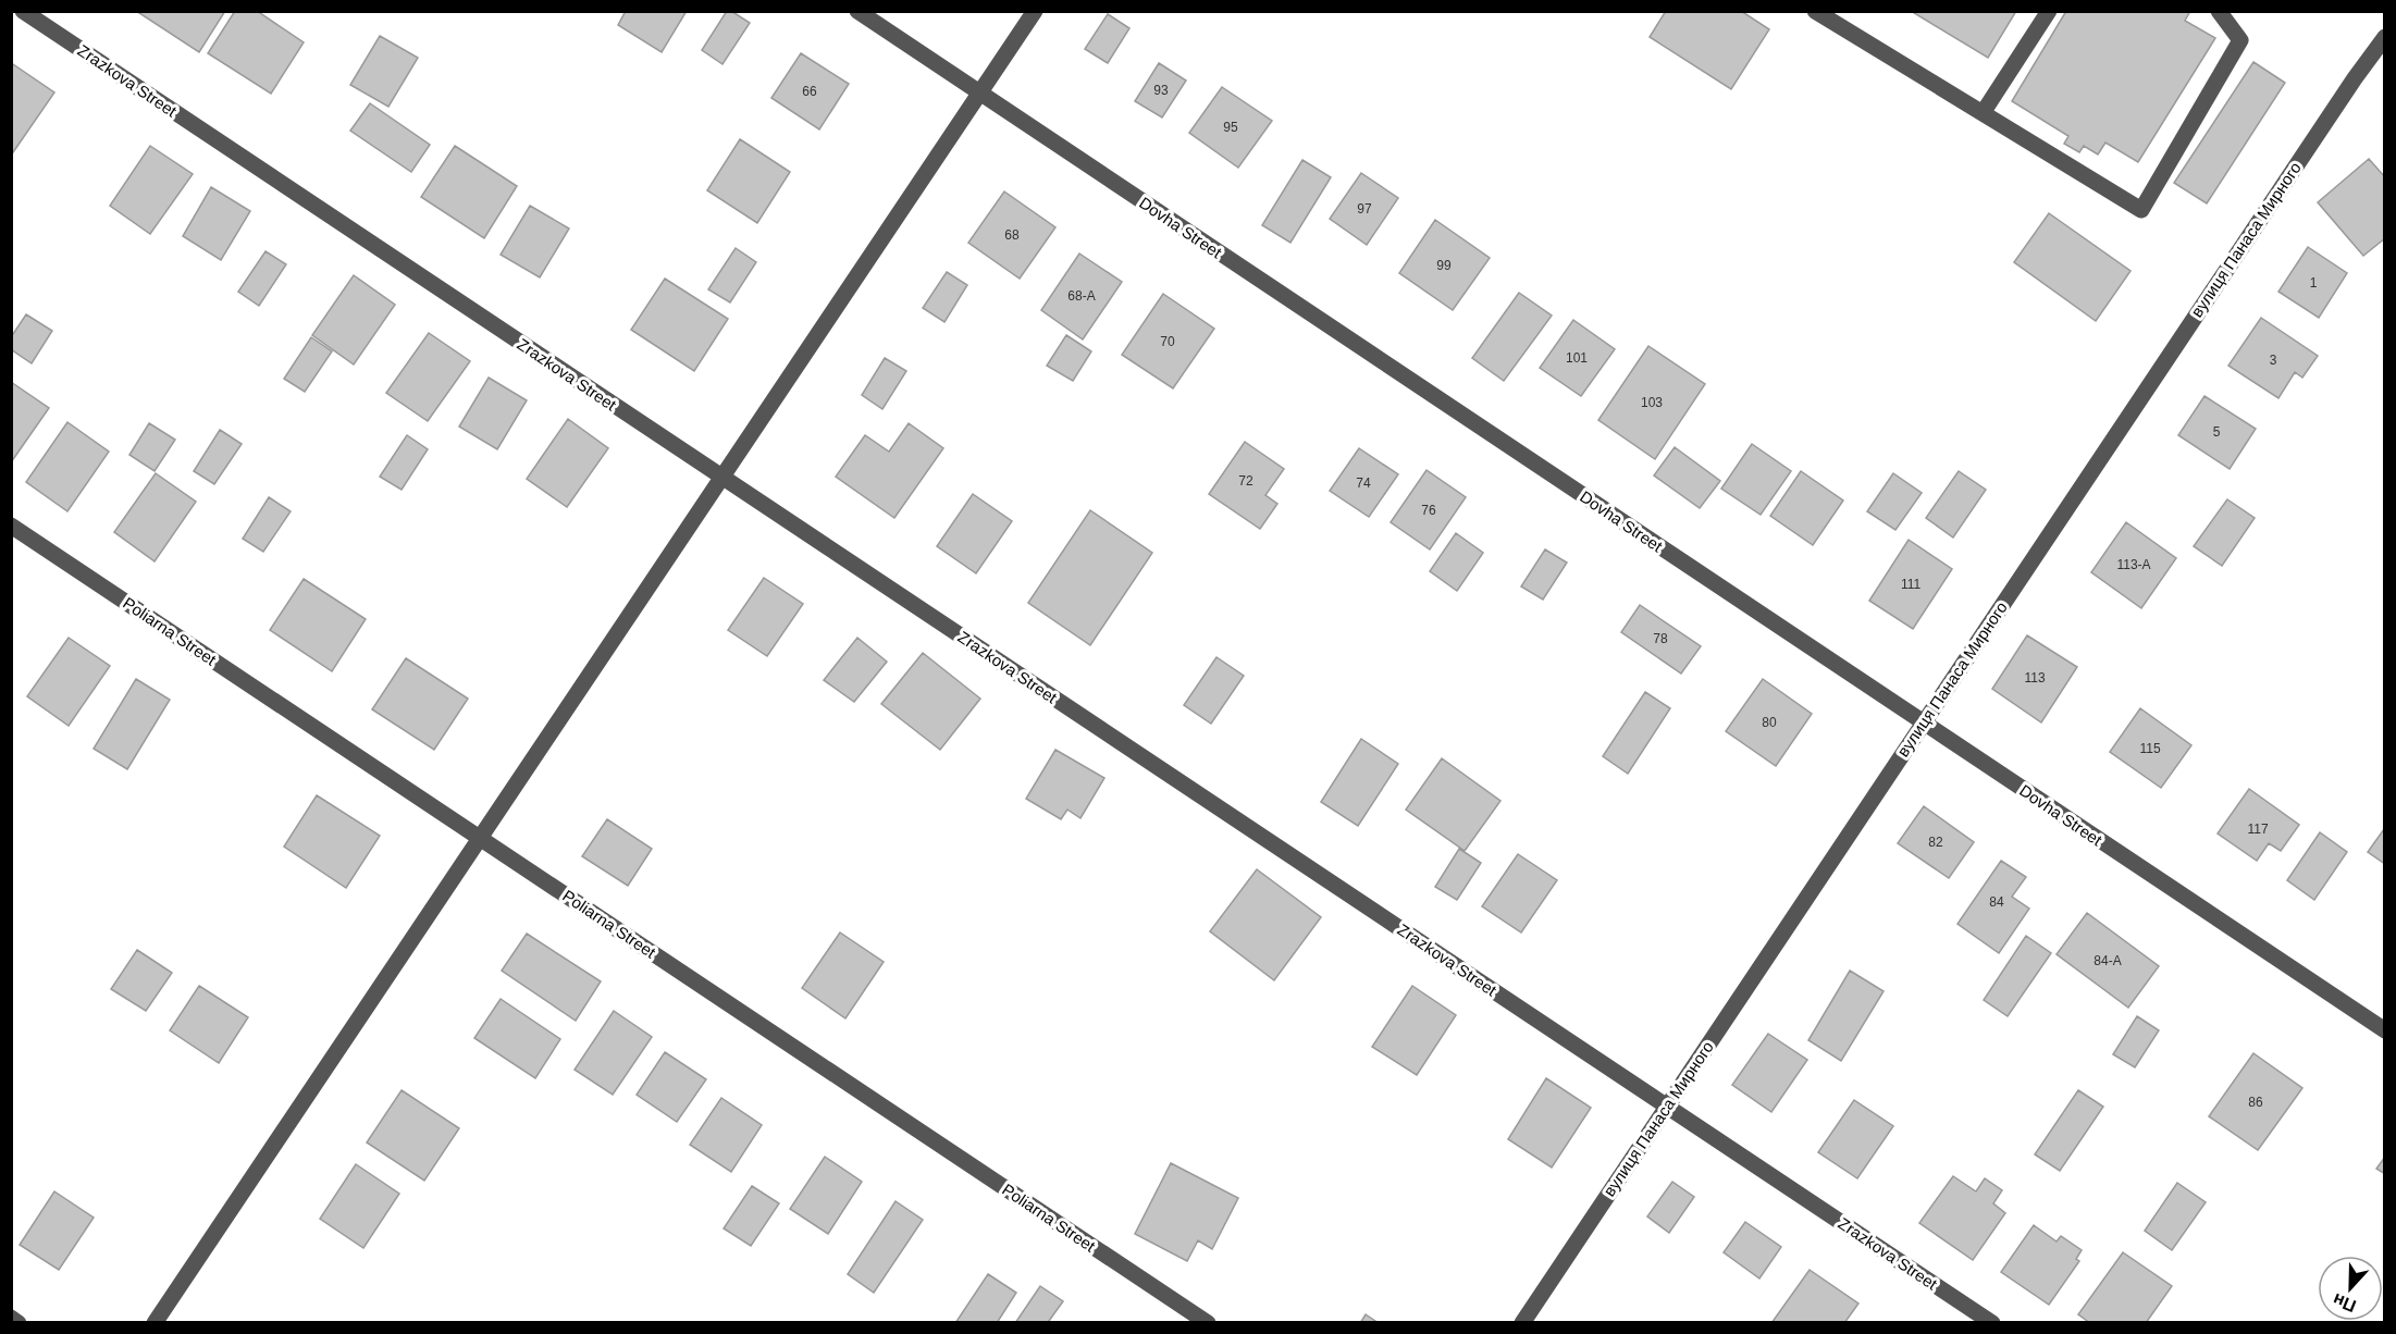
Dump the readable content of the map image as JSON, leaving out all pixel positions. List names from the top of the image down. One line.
{"streets":{"street":["Zrazkova Street","Dovha Street","вулиця Панаса Мирного","Poliarna Street"]},"crossings":[["Zrazkova Street","вулиця Панаса Мирного"],["Dovha Street","вулиця Панаса Мирного"]],"house_numbers":["93","66","95","97","68","99","1","68-А","70","101","3","103","5","72","74","76","113-А","111","78","113","80","115","117","82","84","84-А","86"],"north":"bottom"}
